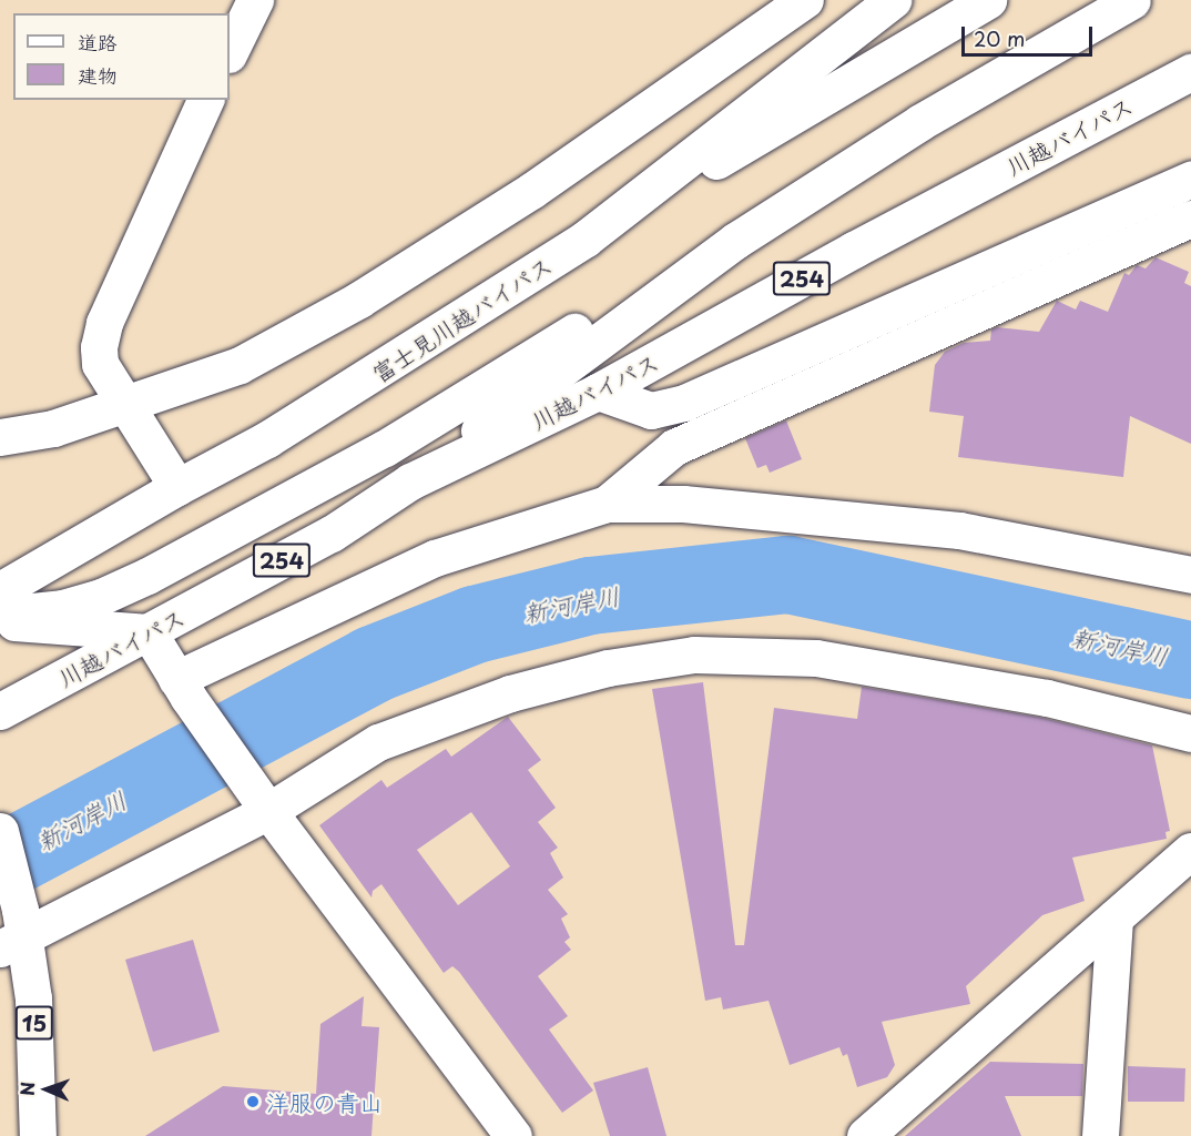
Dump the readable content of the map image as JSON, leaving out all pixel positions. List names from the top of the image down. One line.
{"streets":{"main road":["川越バイパス","254","富士見川越バイパス","15"]},"crossings":[["川越バイパス","254"]],"water":["新河岸川"],"places":["洋服の青山"],"legend":["道路","建物"],"scale_bar":"20 m","north":"left"}
